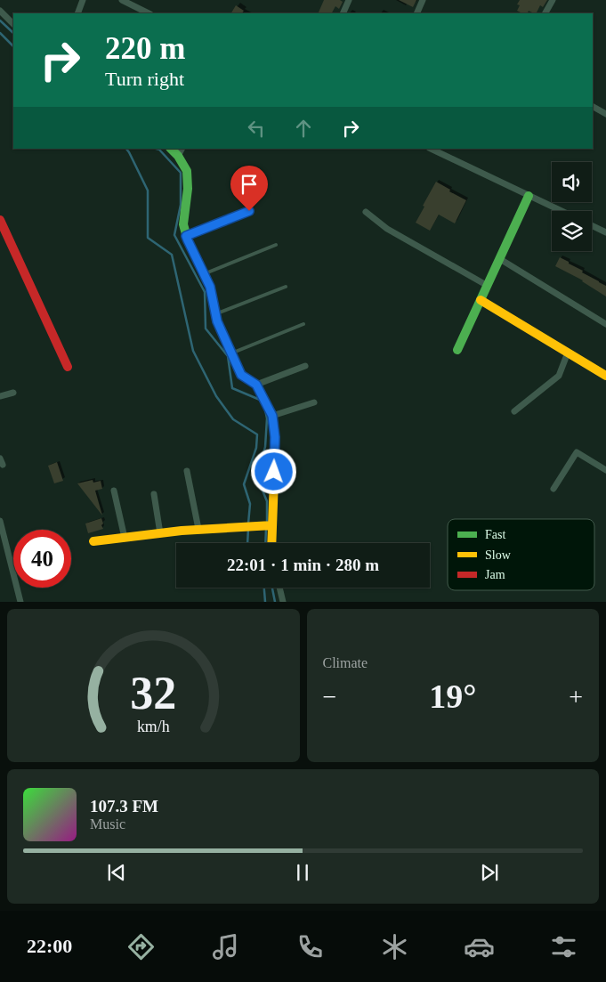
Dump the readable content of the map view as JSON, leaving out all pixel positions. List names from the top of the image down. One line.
{"legend":["Fast","Slow","Jam"],"page":{"turn":["220 m","Turn right"],"limit":"40","trip":"22:01 · 1 min · 280 m","tile":"Climate","heat":["−","19°","+"],"song":["107.3 FM","Music"],"tabs":"22:00","gauge":["32","km/h"]}}
